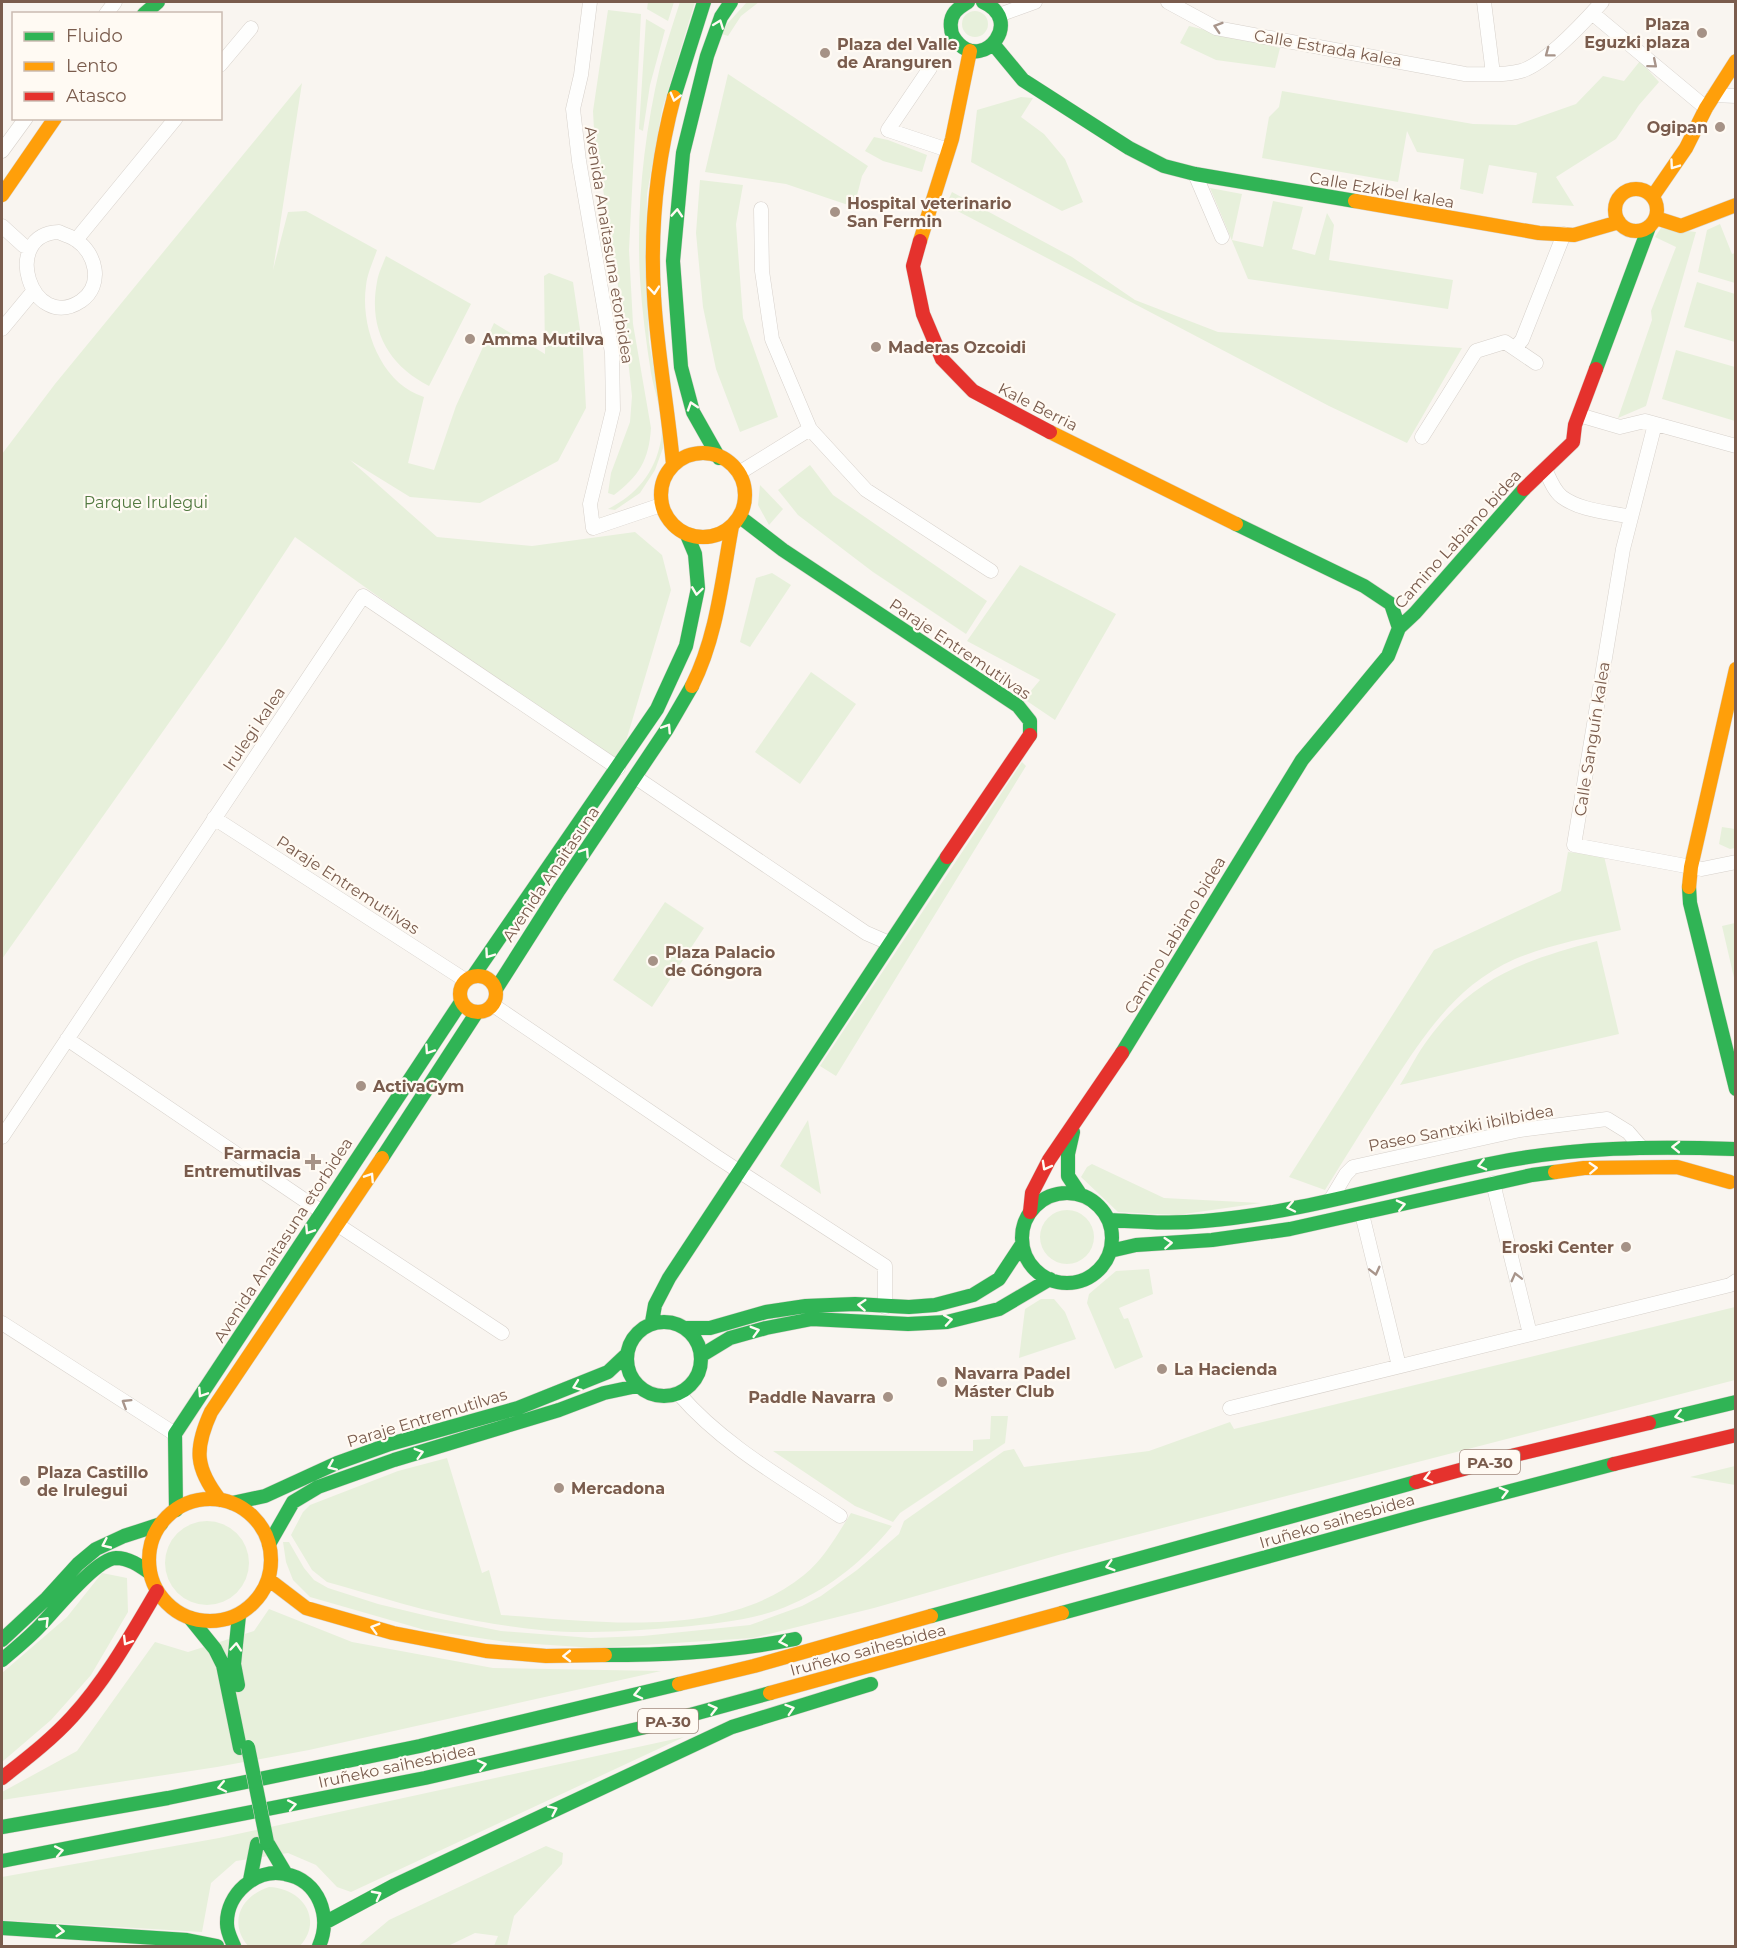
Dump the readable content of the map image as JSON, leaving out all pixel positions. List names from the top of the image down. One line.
{"streets":{"main road":["Calle Ezkibel kalea","Avenida Anaitasuna etorbidea","Kale Berria","Camino Labiano bidea","Paraje Entremutilvas","Avenida Anaitasuna","PA-30","Iruñeko saihesbidea"],"street":["Calle Estrada kalea","Irulegi kalea","Calle Sanguín kalea","Paseo Santxiki ibilbidea"]},"crossings":[["Calle Ezkibel kalea","Camino Labiano bidea"],["Avenida Anaitasuna etorbidea","Paraje Entremutilvas"],["Avenida Anaitasuna etorbidea","Avenida Anaitasuna"],["Kale Berria","Camino Labiano bidea"],["Paraje Entremutilvas","Irulegi kalea"],["Paraje Entremutilvas","Avenida Anaitasuna"],["Irulegi kalea","Avenida Anaitasuna"]],"one_way":["Calle Estrada kalea","Avenida Anaitasuna etorbidea"],"parks":["Parque Irulegui"],"places":{"other":["Plaza Eguzki plaza","Plaza del Valle de Aranguren","Ogipan","Hospital veterinario San Fermin","Amma Mutilva","Maderas Ozcoidi","Plaza Palacio de Góngora","ActivaGym","Eroski Center","La Hacienda","Navarra Padel Máster Club","Paddle Navarra","Plaza Castillo de Irulegui","Mercadona"],"health":["Farmacia Entremutilvas"]},"legend":["Fluido","Lento","Atasco"]}
